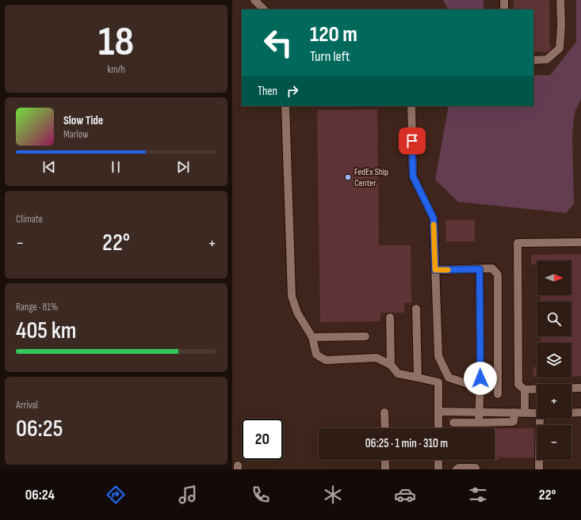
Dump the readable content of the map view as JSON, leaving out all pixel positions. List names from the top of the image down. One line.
{"places":["FedEx Ship Center"],"north":"right","page":{"tile":[["18","km/h"],"Climate",["Range · 81%","405 km"],["Arrival","06:25"]],"turn":["120 m","Turn left"],"then":"Then","song":["Slow Tide","Marlow"],"heat":["−","22°","+"],"map_buttons":["+","−"],"limit":"20","trip":"06:25 · 1 min · 310 m","tabs":["06:24","22°"]}}
